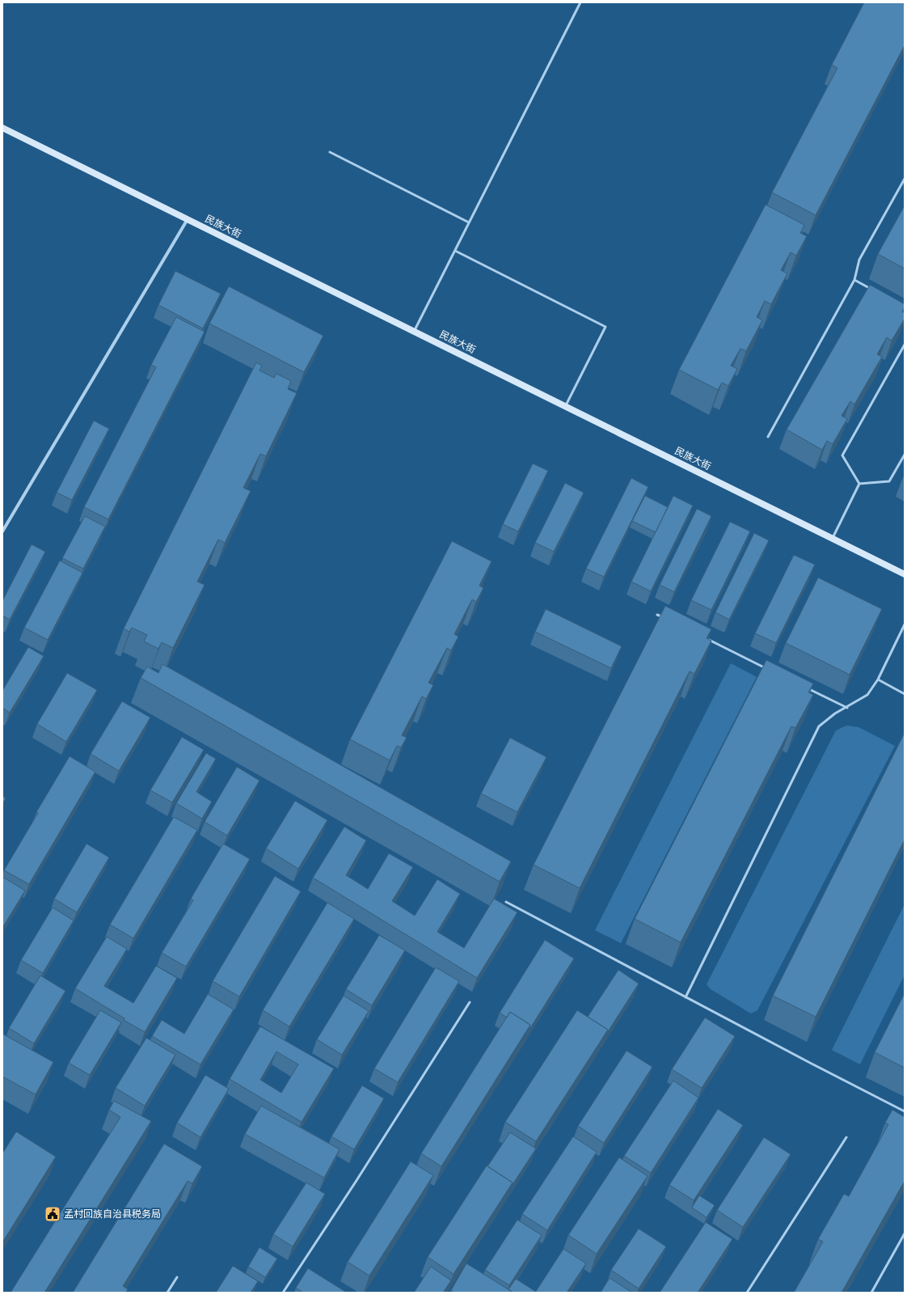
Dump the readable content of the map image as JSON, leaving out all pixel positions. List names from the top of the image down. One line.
{"streets":{"main road":["民族大街"]},"places":{"public building":["孟村回族自治县税务局"]}}
